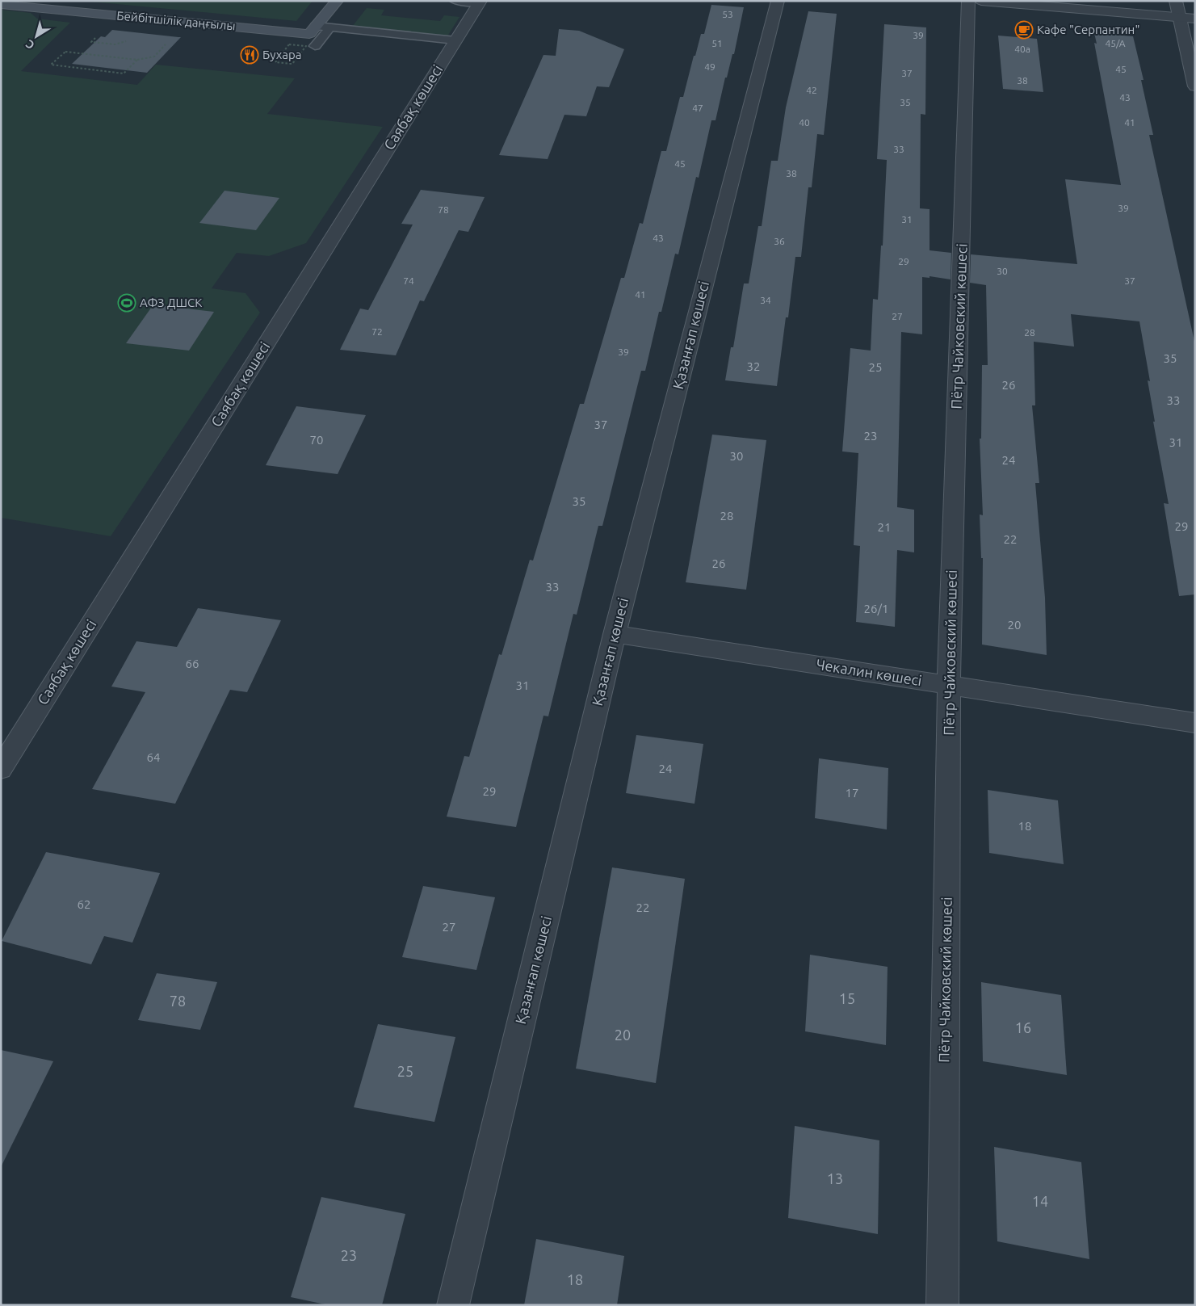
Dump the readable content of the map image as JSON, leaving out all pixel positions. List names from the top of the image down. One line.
{"streets":{"main road":["Бейбітшілік даңғылы"],"street":["Саябақ көшесі","Пётр Чайковский көшесі","Қазанғап көшесі","Чекалин көшесі"]},"crossings":[["Пётр Чайковский көшесі","Чекалин көшесі"],["Қазанғап көшесі","Чекалин көшесі"]],"places":{"cafe":["Кафе \"Серпантин\""],"restaurant":["Бухара"],"sports":["АФЗ ДШСК"]},"house_numbers":["53","39","51","45/А","40а","49","45","37","38","42","43","35","47","40","41","33","45","38","39","78","31","43","36","29","30","74","37","41","34","27","72","28","39","35","32","25","26","33","37","23","70","31","30","24","35","28","29","21","22","26","33","26/1","20","66","31","64","24","29","17","18","62","22","27","15","78","16","20","25","13","14","23","18"],"north":"bottom left"}
